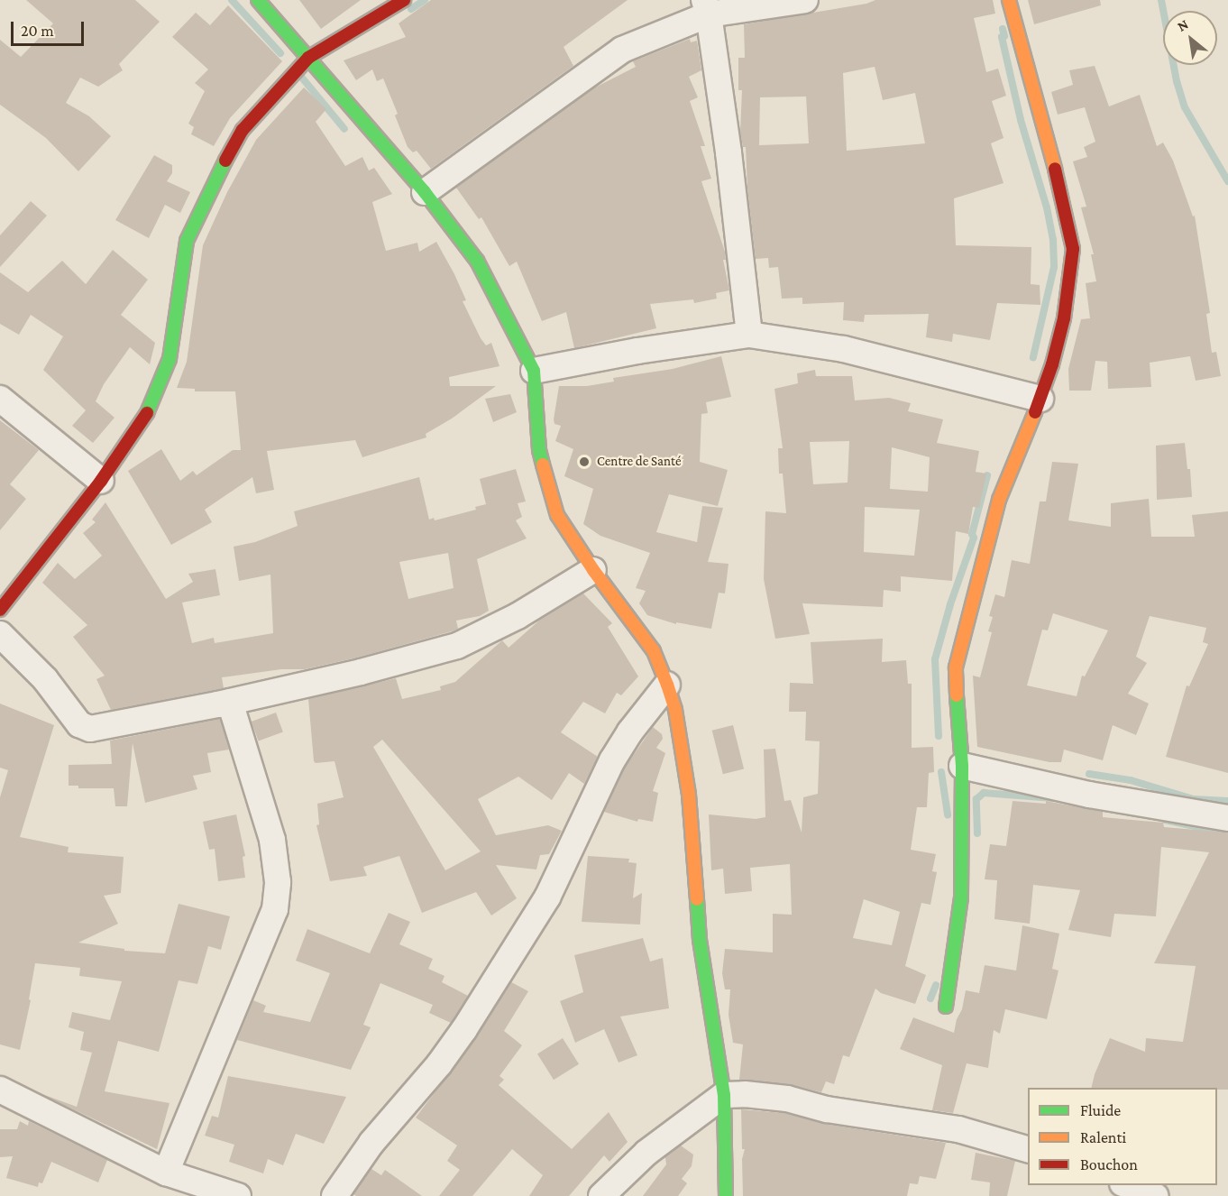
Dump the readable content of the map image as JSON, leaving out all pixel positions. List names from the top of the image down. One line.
{"places":["Centre de Santé"],"legend":["Fluide","Ralenti","Bouchon"],"scale_bar":"20 m","north":"top left"}
